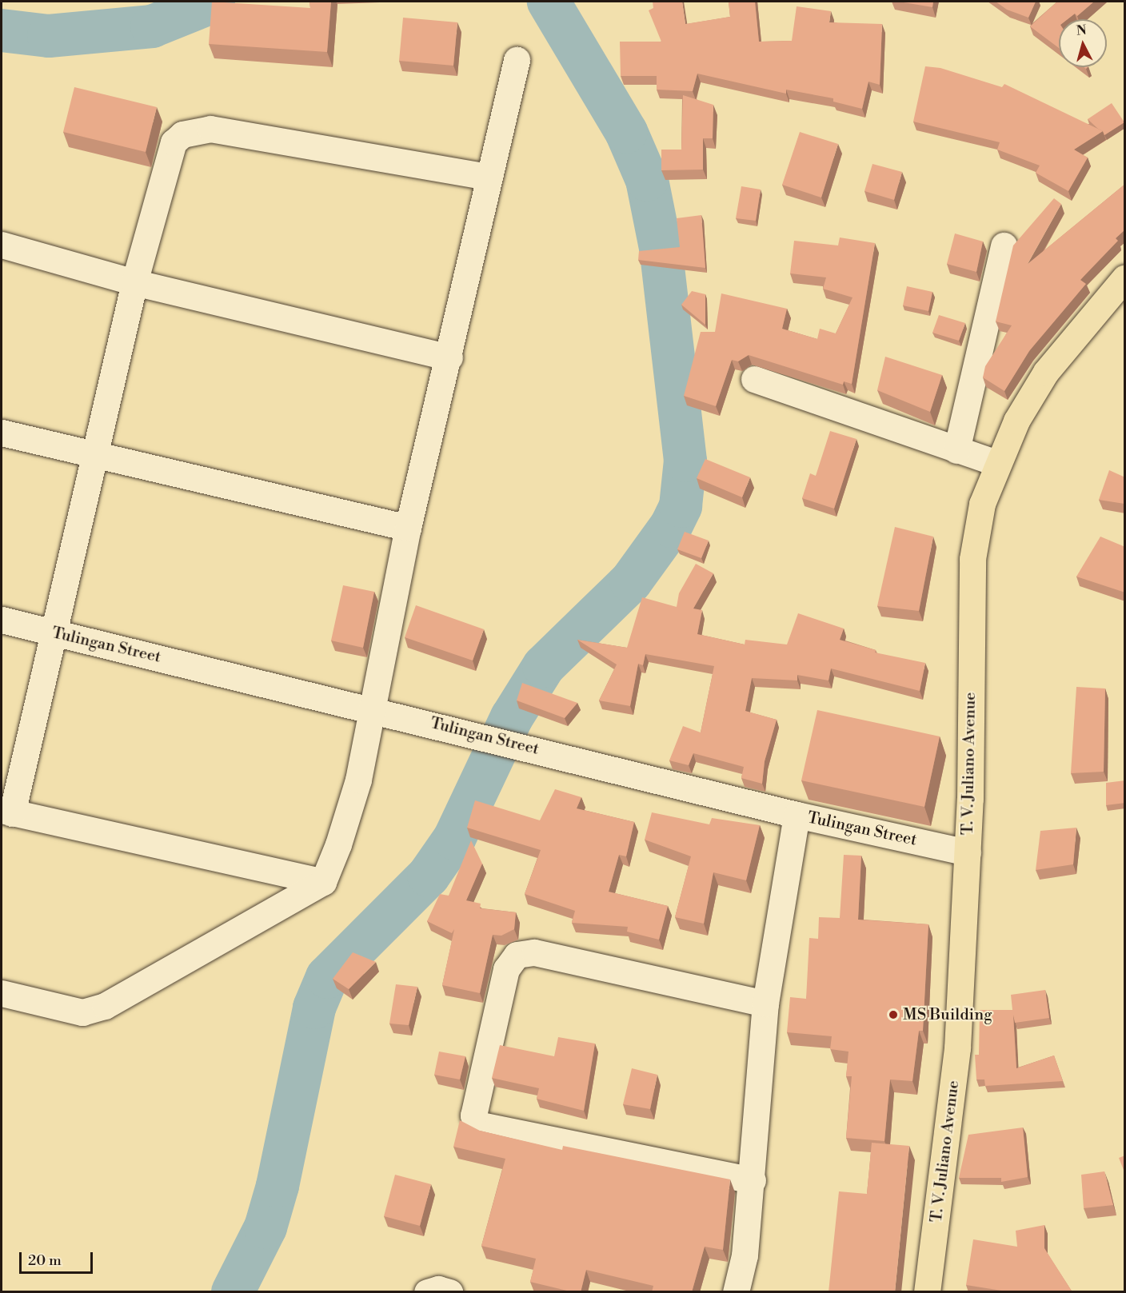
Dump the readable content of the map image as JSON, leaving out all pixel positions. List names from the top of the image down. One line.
{"streets":{"main road":["T. V. Juliano Avenue"],"street":["Tulingan Street"]},"crossings":[["Tulingan Street","T. V. Juliano Avenue"]],"places":["MS Building"],"scale_bar":"20 m","north":"top"}
